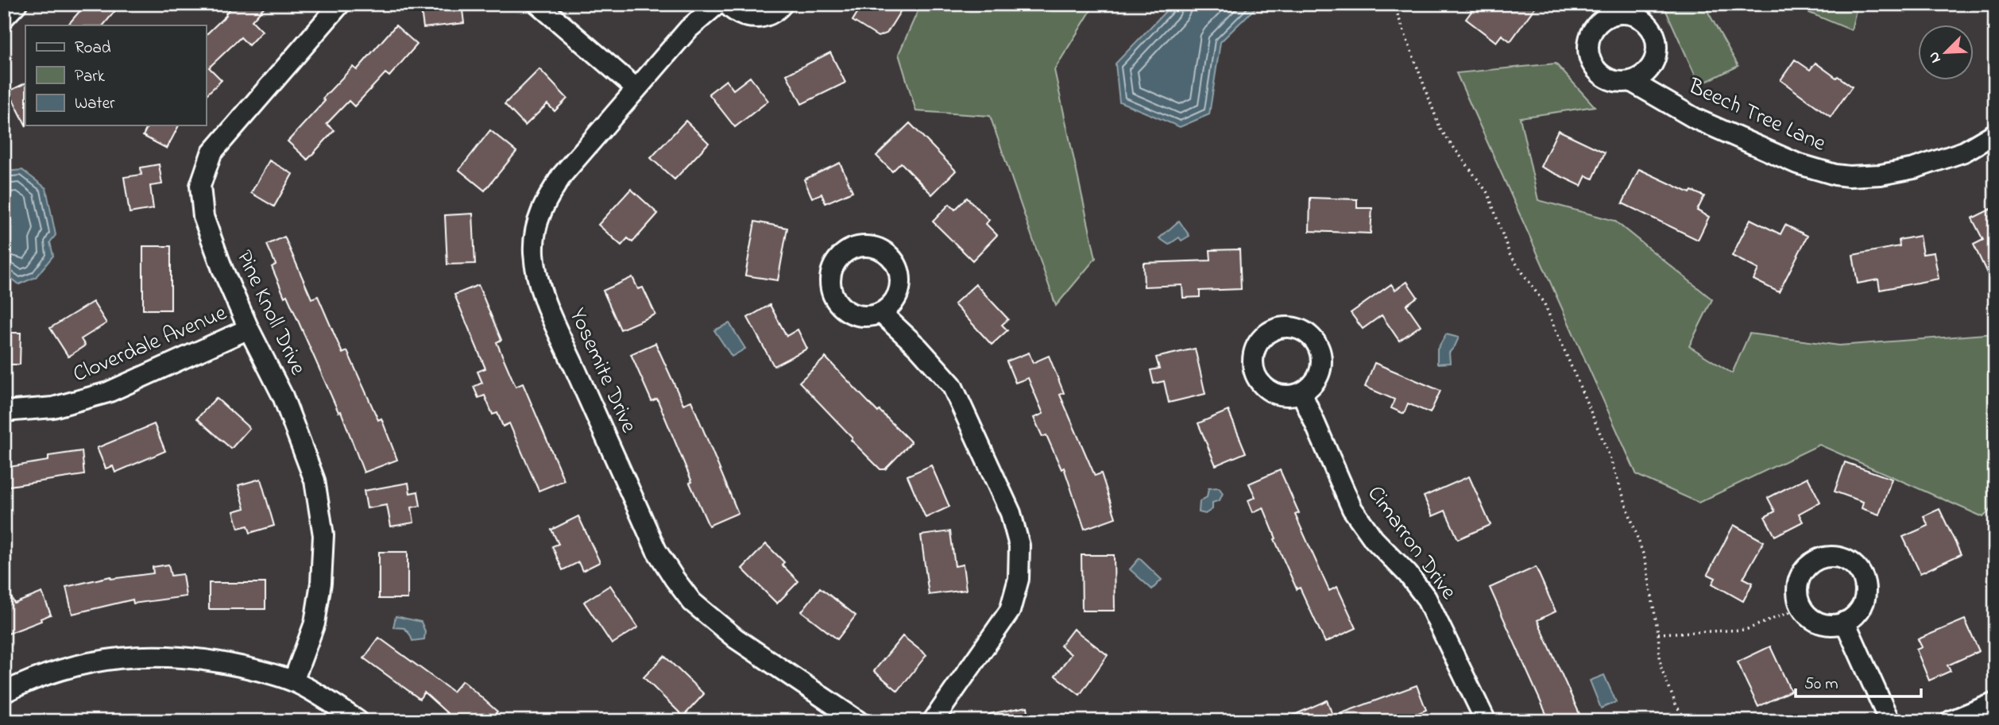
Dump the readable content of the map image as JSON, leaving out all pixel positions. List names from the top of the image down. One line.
{"streets":{"street":["Beech Tree Lane","Pine Knoll Drive","Cloverdale Avenue","Yosemite Drive","Cimarron Drive"]},"crossings":[["Pine Knoll Drive","Cloverdale Avenue"]],"legend":["Road","Park","Water"],"scale_bar":"50 m","north":"bottom left"}
